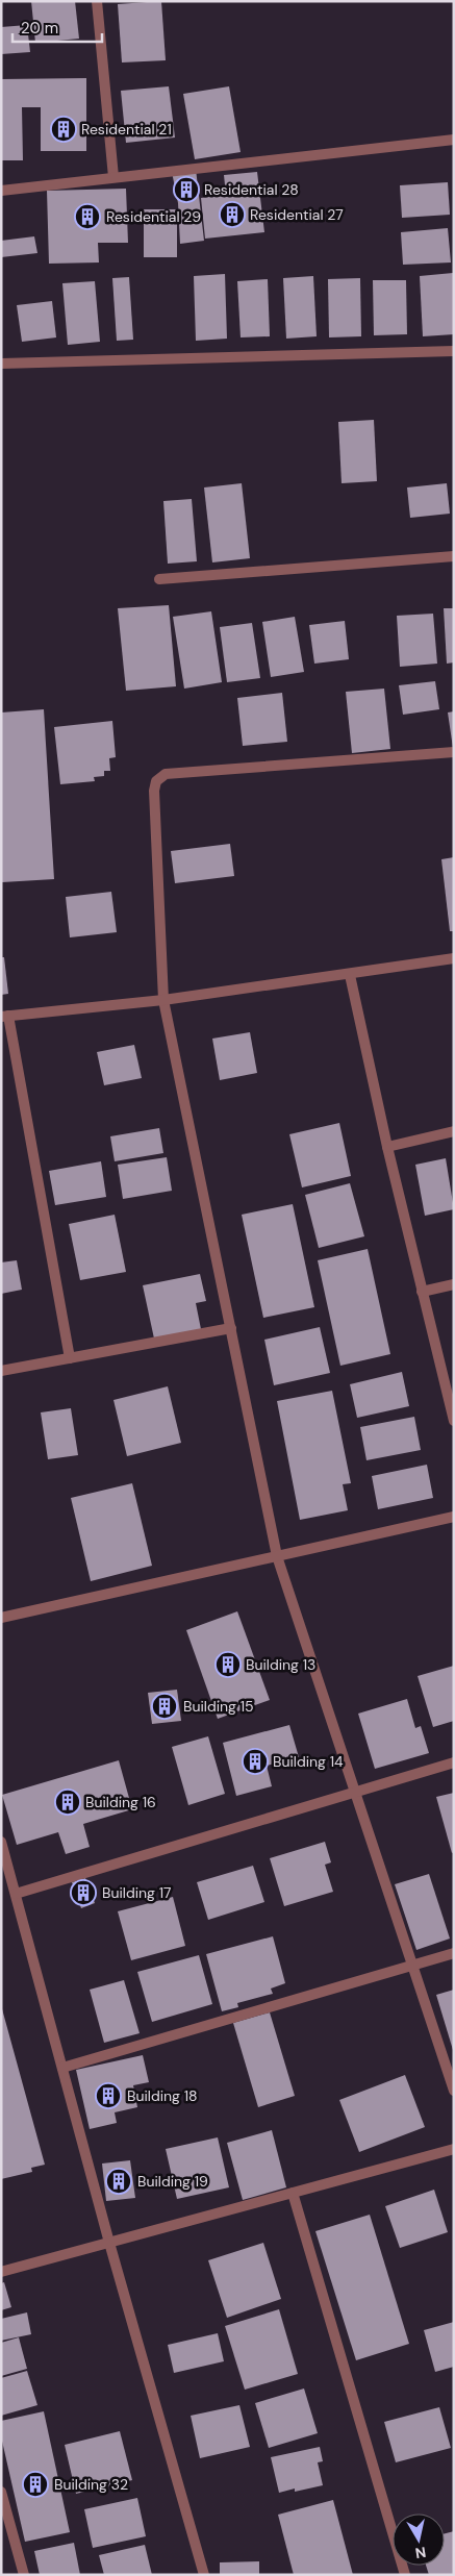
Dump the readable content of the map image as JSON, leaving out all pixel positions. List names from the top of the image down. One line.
{"places":{"building":["Residential 21","Residential 28","Residential 27","Residential 29","Building 13","Building 15","Building 14","Building 16","Building 17","Building 18","Building 19","Building 32"]},"scale_bar":"20 m","north":"bottom"}
